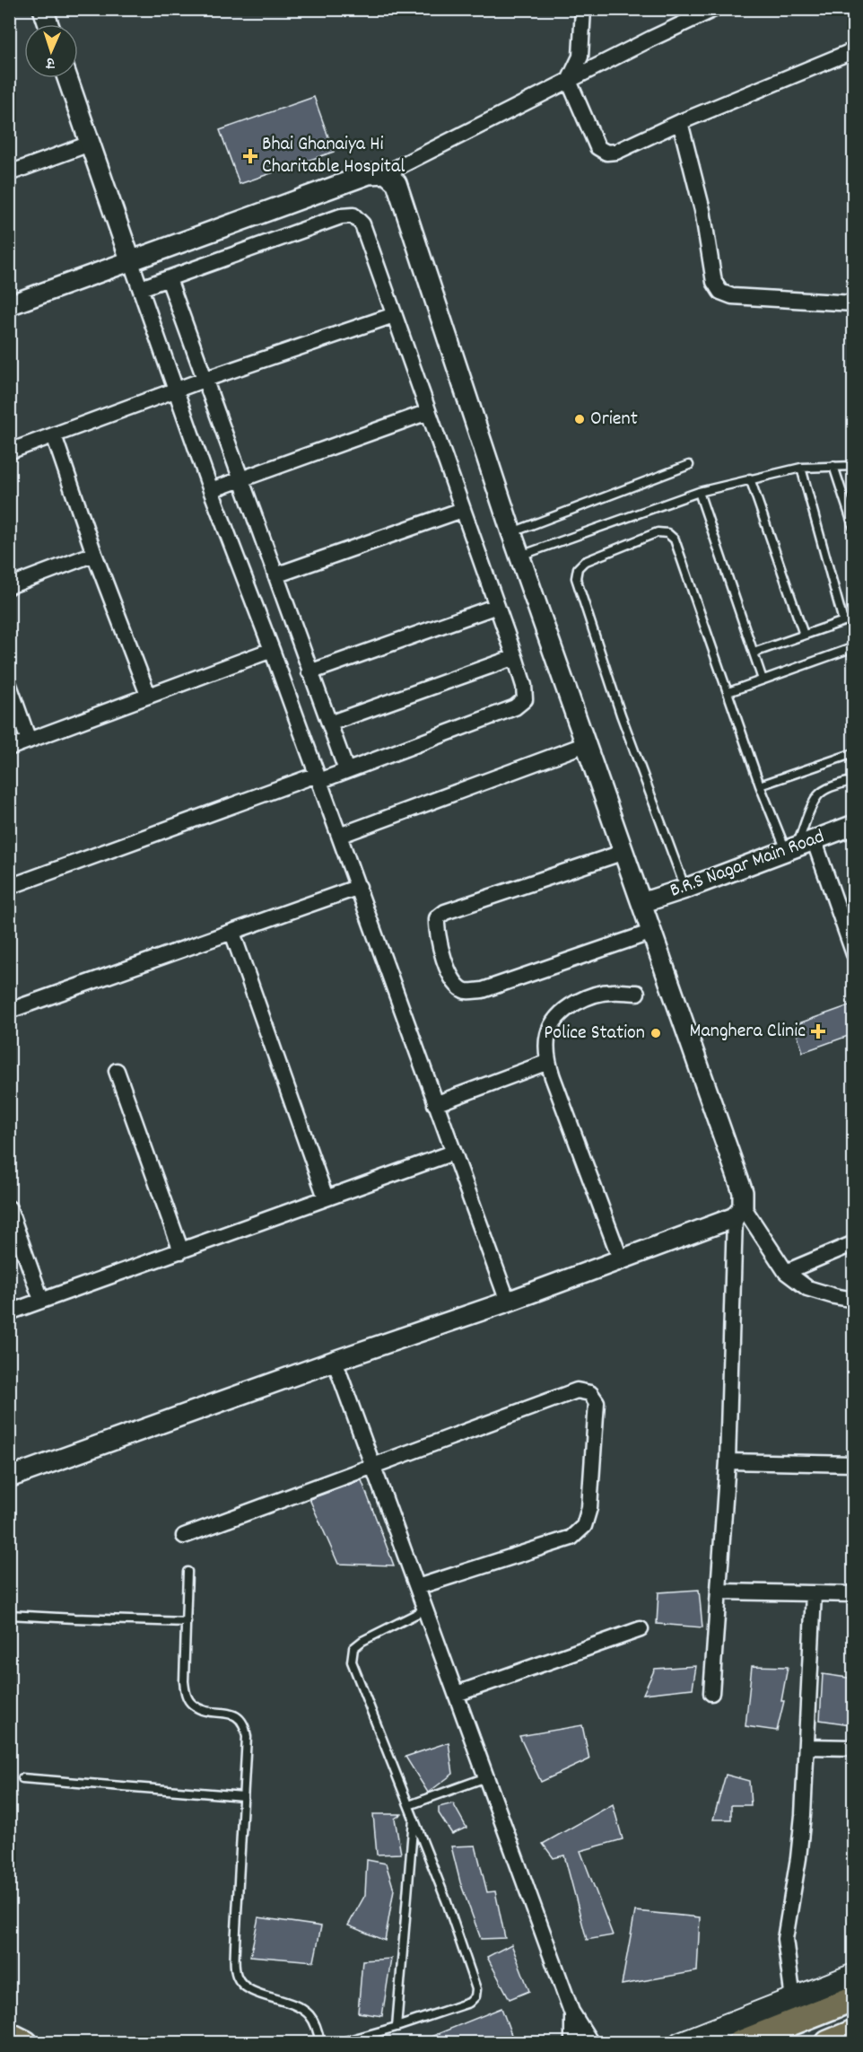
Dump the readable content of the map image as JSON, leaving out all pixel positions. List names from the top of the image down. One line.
{"streets":{"street":["B.R.S Nagar Main Road"]},"places":{"health":["Bhai Ghanaiya Hi Charitable Hospital","Manghera Clinic"],"other":["Orient","Police Station"]},"north":"bottom"}
